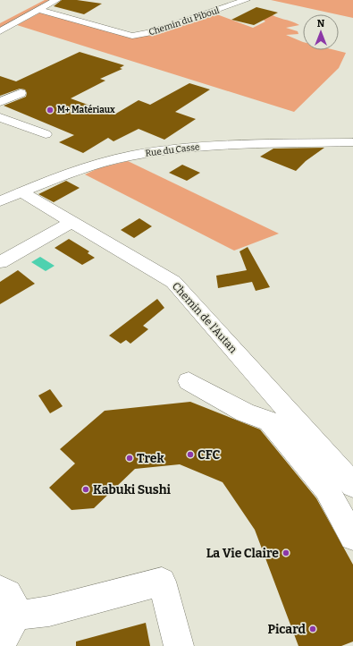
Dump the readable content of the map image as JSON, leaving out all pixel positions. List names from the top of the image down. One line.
{"streets":{"street":["Chemin du Piboul","Rue du Casse","Chemin de l'Autan"]},"crossings":[["Rue du Casse","Chemin de l'Autan"]],"places":["M+ Matériaux","CFC","Trek","Kabuki Sushi","La Vie Claire","Picard"],"north":"top"}
